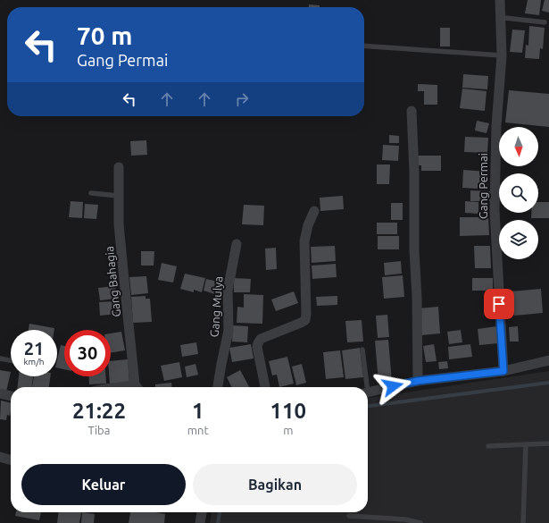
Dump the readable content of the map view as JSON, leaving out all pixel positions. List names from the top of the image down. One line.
{"streets":{"street":["Gang Permai","Gang Bahagia","Gang Mulya"]},"north":"bottom","page":{"turn":["70 m","Gang Permai"],"speed":"21 km/h","limit":"30","eta":["21:22","Tiba","1","mnt","110","m"],"buttons":["Keluar","Bagikan"]}}
